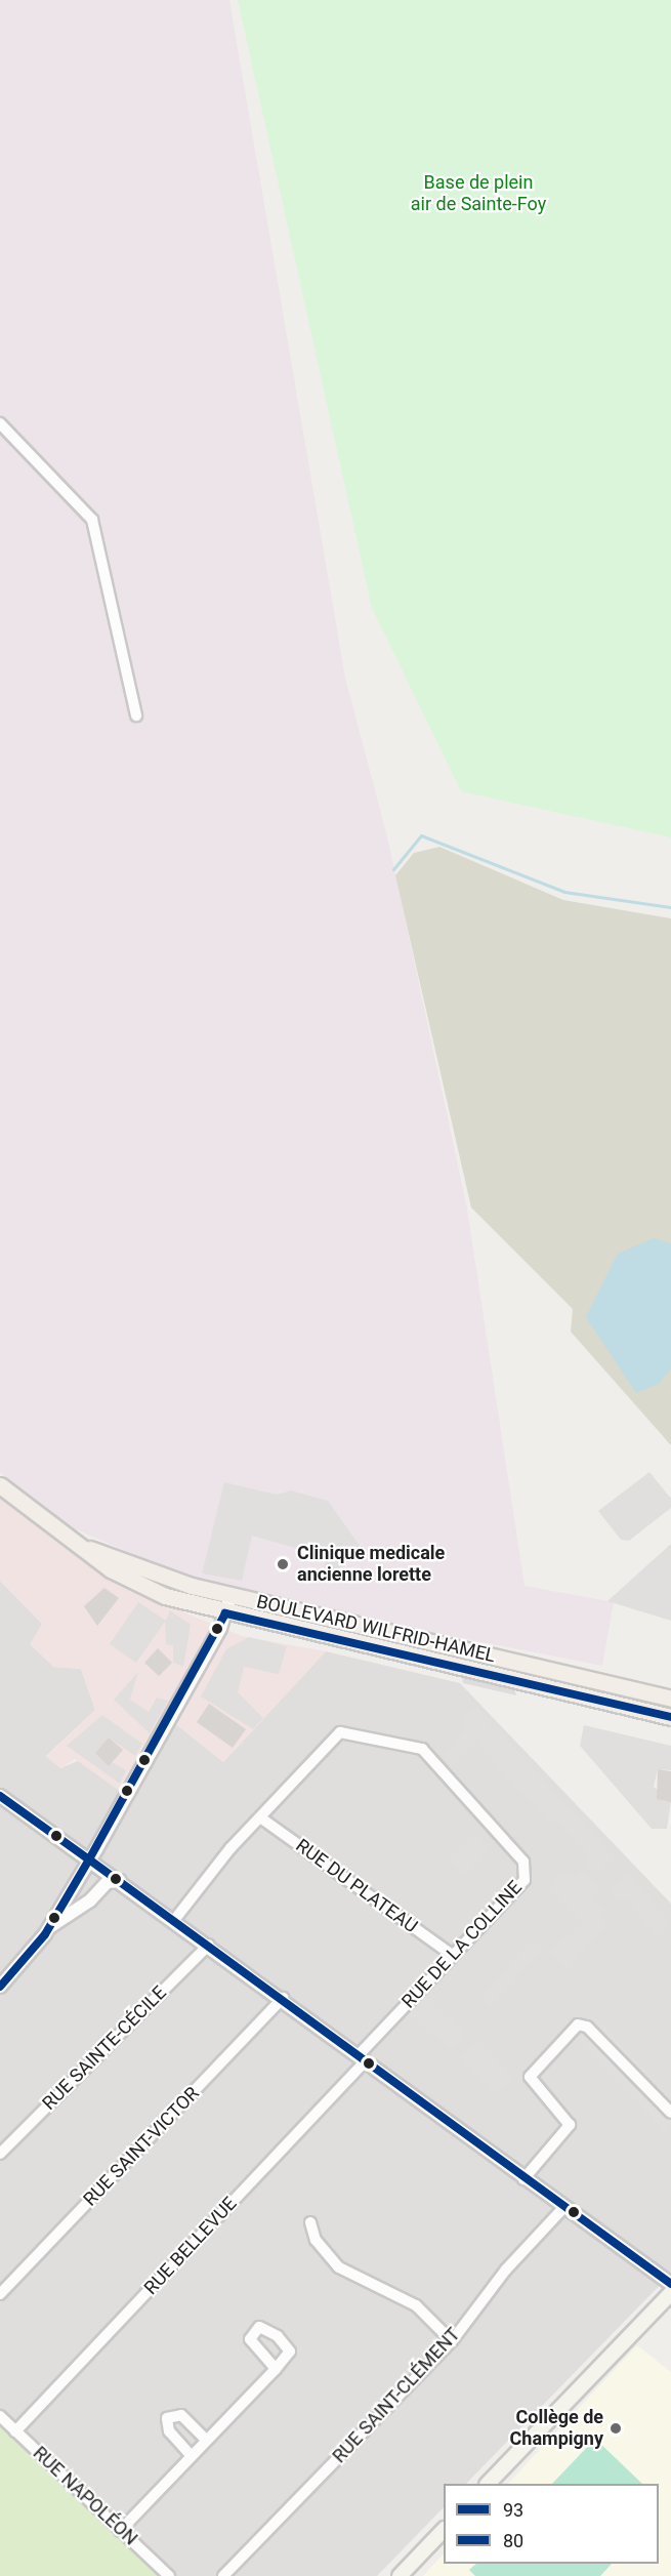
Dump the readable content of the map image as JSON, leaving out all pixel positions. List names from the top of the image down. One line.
{"streets":{"main road":["BOULEVARD WILFRID-HAMEL"],"street":["RUE DU PLATEAU","RUE DE LA COLLINE","RUE SAINTE-CÉCILE","RUE SAINT-VICTOR","RUE BELLEVUE","RUE SAINT-CLÉMENT","RUE NAPOLÉON"]},"crossings":[["RUE DU PLATEAU","RUE DE LA COLLINE"],["RUE DE LA COLLINE","RUE BELLEVUE"],["RUE BELLEVUE","RUE NAPOLÉON"]],"parks":["Base de plein air de Sainte-Foy"],"places":["Clinique medicale ancienne lorette","Collège de Champigny"],"lines":["transit line 93","transit line 80"],"legend":["93","80"]}
